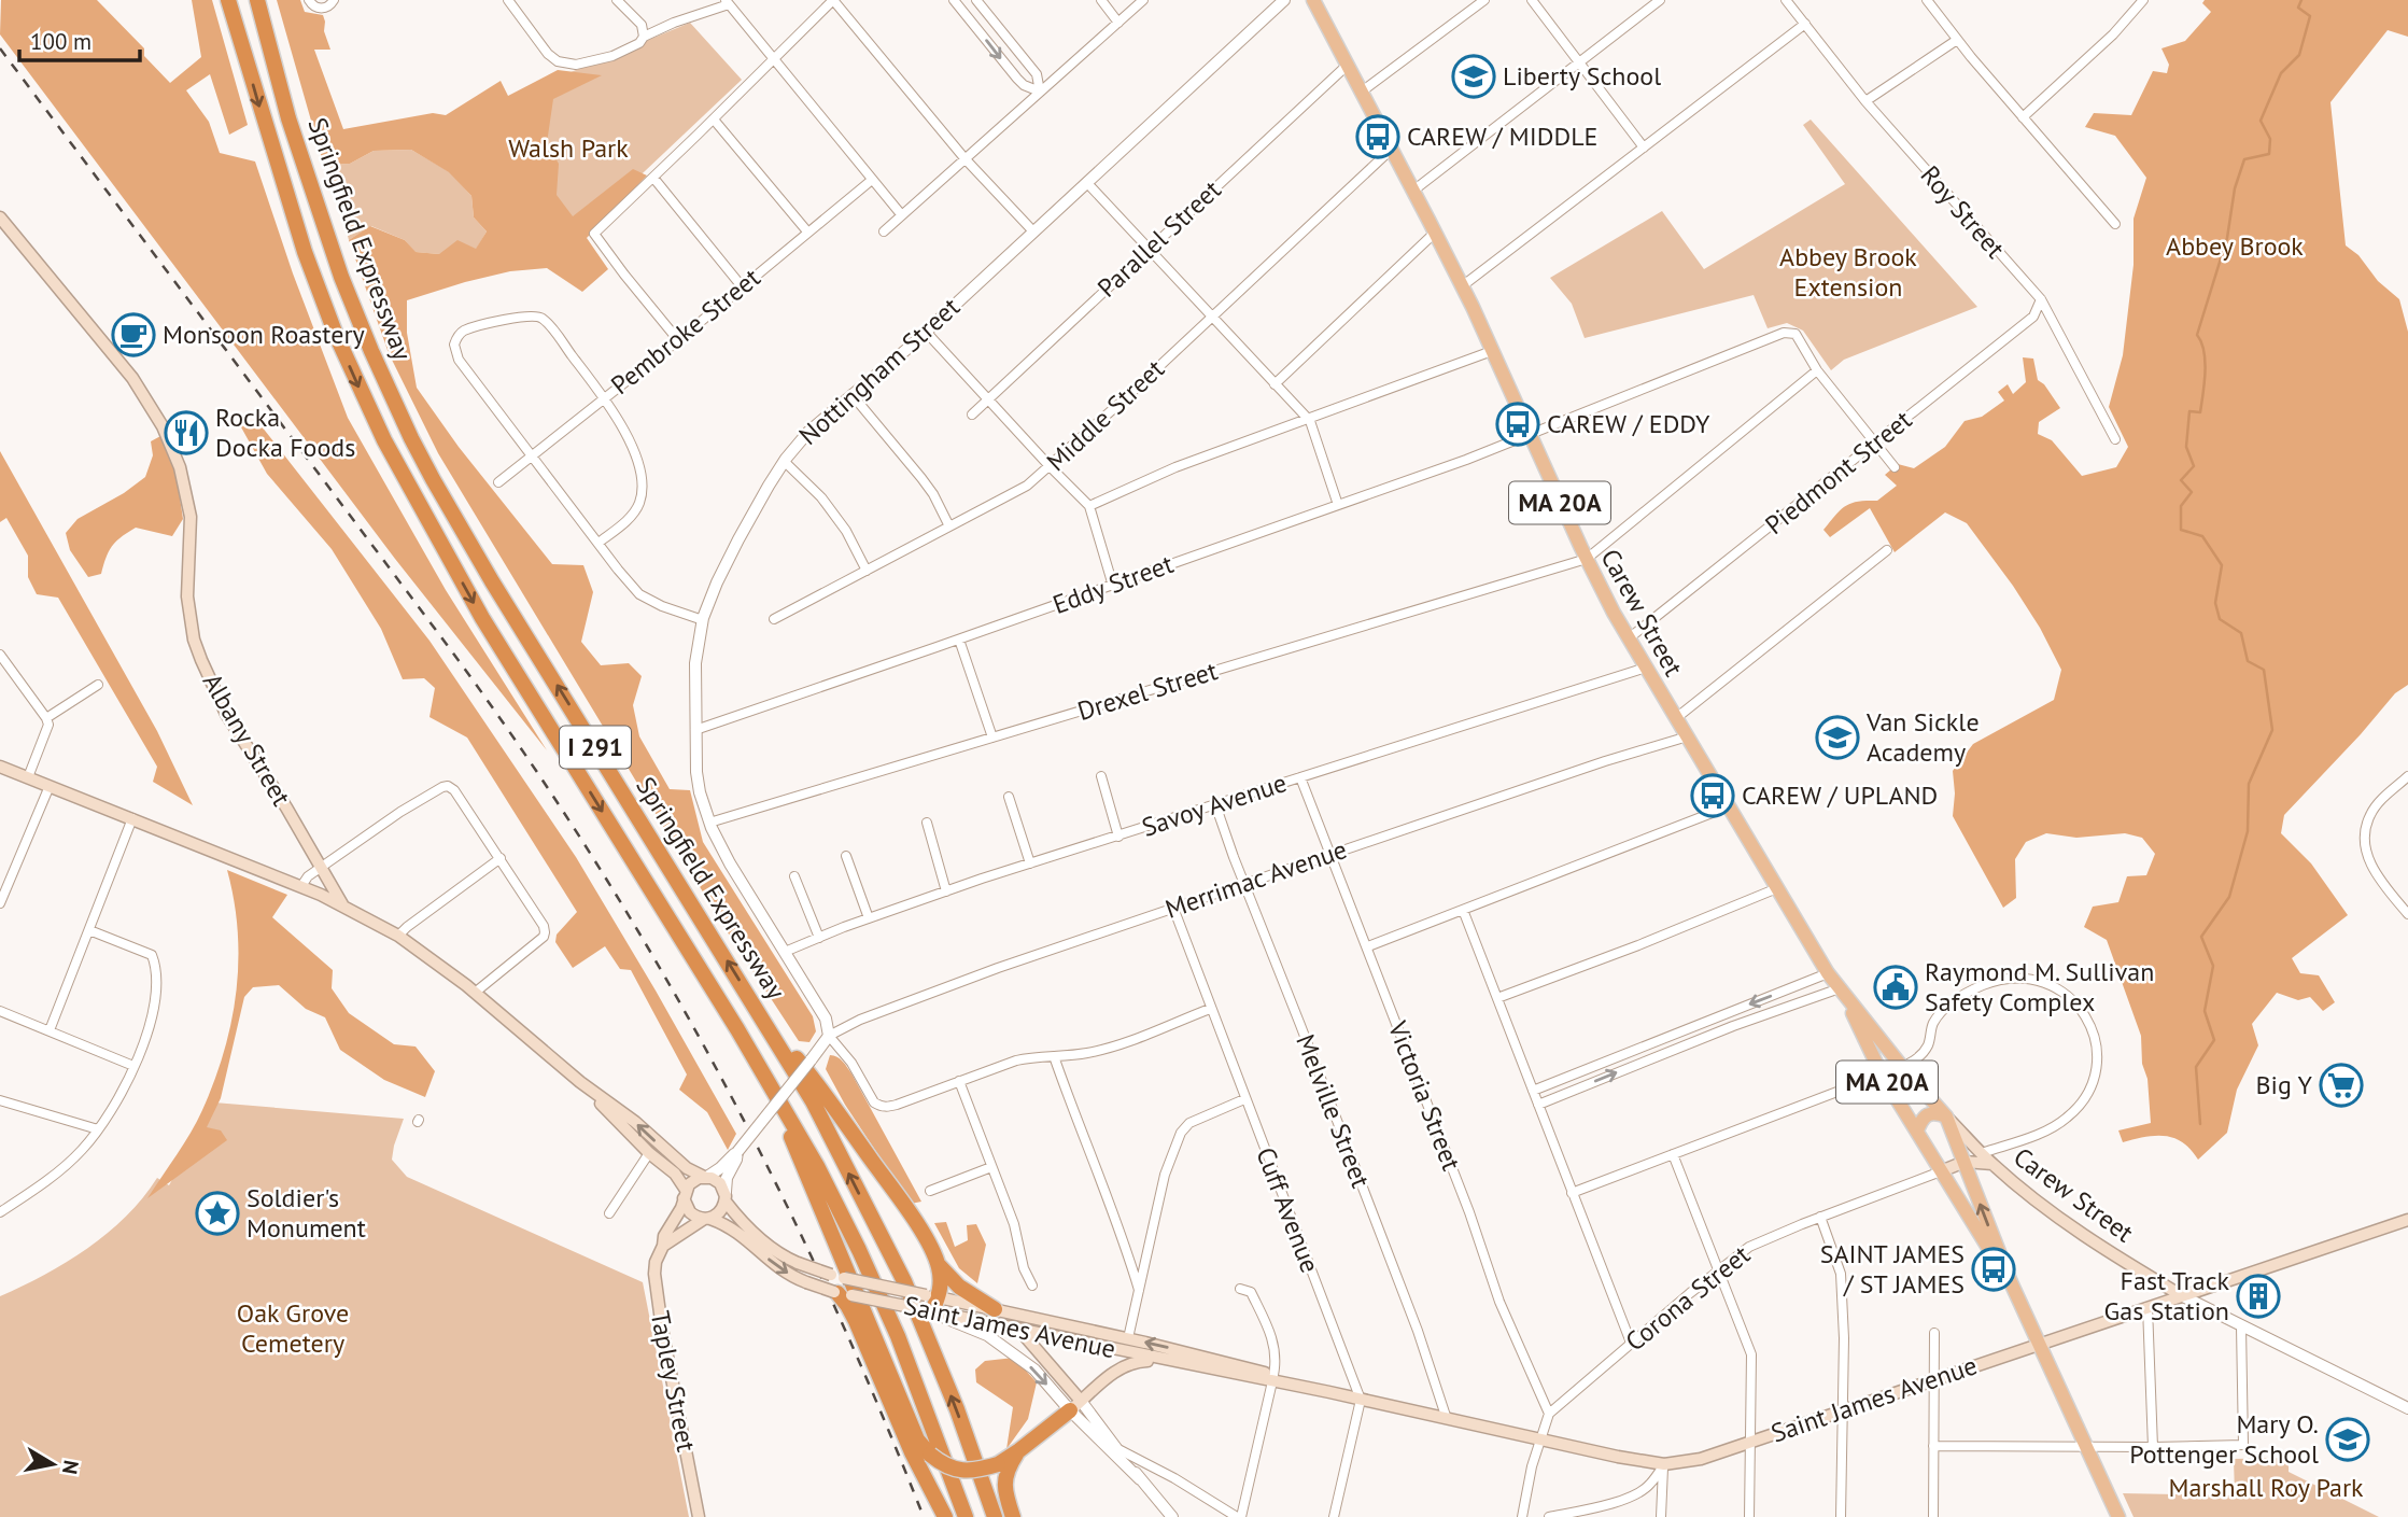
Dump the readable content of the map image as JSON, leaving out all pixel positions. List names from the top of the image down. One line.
{"streets":{"highway":["Springfield Expressway","I 291"],"main road":["MA 20A","Carew Street","Albany Street","Saint James Avenue","Tapley Street"],"street":["Roy Street","Parallel Street","Pembroke Street","Nottingham Street","Middle Street","Piedmont Street","Eddy Street","Drexel Street","Savoy Avenue","Merrimac Avenue","Victoria Street","Melville Street","Cuff Avenue","Corona Street"]},"crossings":[["Roy Street","Piedmont Street"],["Parallel Street","Carew Street"],["Nottingham Street","Eddy Street"],["Nottingham Street","Drexel Street"],["Nottingham Street","Savoy Avenue"],["Nottingham Street","Merrimac Avenue"],["Middle Street","Carew Street"],["Piedmont Street","Carew Street"],["MA 20A","Carew Street"],["MA 20A","Corona Street"],["MA 20A","Saint James Avenue"],["Eddy Street","Carew Street"],["Carew Street","Drexel Street"],["Carew Street","Savoy Avenue"],["Carew Street","Merrimac Avenue"],["Carew Street","Corona Street"],["Carew Street","Saint James Avenue"],["Savoy Avenue","Victoria Street"],["Savoy Avenue","Melville Street"],["Merrimac Avenue","Victoria Street"],["Merrimac Avenue","Melville Street"],["Merrimac Avenue","Cuff Avenue"],["Victoria Street","Corona Street"],["Melville Street","Saint James Avenue"],["Cuff Avenue","Saint James Avenue"],["Corona Street","Saint James Avenue"],["Saint James Avenue","Tapley Street"]],"parks":["Walsh Park","Abbey Brook","Abbey Brook Extension","Oak Grove Cemetery","Marshall Roy Park"],"places":{"school or university":["Liberty School","Van Sickle Academy","Mary O. Pottenger School"],"bus stop":["CAREW / MIDDLE","CAREW / EDDY","CAREW / UPLAND","SAINT JAMES / ST JAMES"],"cafe":["Monsoon Roastery"],"restaurant":["Rocka Docka Foods"],"public building":["Raymond M. Sullivan Safety Complex"],"supermarket":["Big Y"],"place":["Soldier's Monument"],"building":["Fast Track Gas Station"]},"scale_bar":"100 m","north":"right"}
